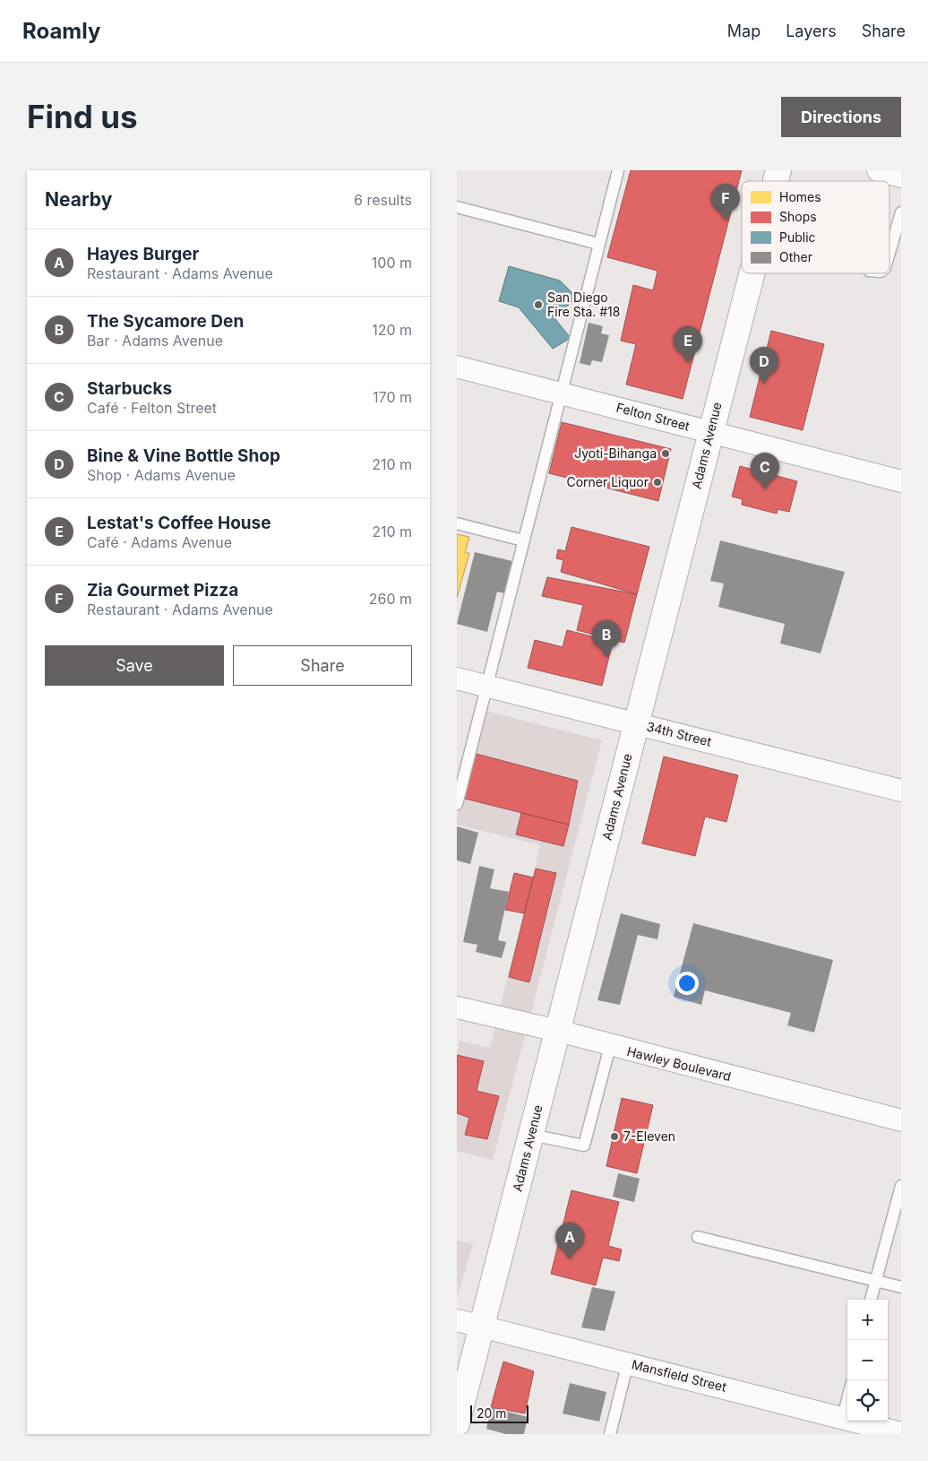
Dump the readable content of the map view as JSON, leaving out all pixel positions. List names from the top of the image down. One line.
{"streets":{"main road":["Adams Avenue"],"street":["Felton Street","34th Street","Hawley Boulevard","Mansfield Street"]},"crossings":[["Felton Street","Adams Avenue"],["Adams Avenue","34th Street"],["Adams Avenue","Hawley Boulevard"],["Adams Avenue","Mansfield Street"]],"places":["San Diego Fire Sta. #18","Jyoti-Bihanga","Corner Liquor","7-Eleven"],"legend":["Homes","Shops","Public","Other"],"scale_bar":"20 m","page":{"header":"Roamly","nav":["Map","Layers","Share"],"buttons":["Directions",["Save","Share"]],"title":"Find us","heading":["Nearby","6 results"],"pins":["F","E","D","C","B","A"],"list":[{"mark":"A","name":"Hayes Burger","note":"Restaurant · Adams Avenue","value":"100 m"},{"mark":"B","name":"The Sycamore Den","note":"Bar · Adams Avenue","value":"120 m"},{"mark":"C","name":"Starbucks","note":"Café · Felton Street","value":"170 m"},{"mark":"D","name":"Bine & Vine Bottle Shop","note":"Shop · Adams Avenue","value":"210 m"},{"mark":"E","name":"Lestat's Coffee House","note":"Café · Adams Avenue","value":"210 m"},{"mark":"F","name":"Zia Gourmet Pizza","note":"Restaurant · Adams Avenue","value":"260 m"}],"map_buttons":["+","−"],"scale":"20 m"}}
